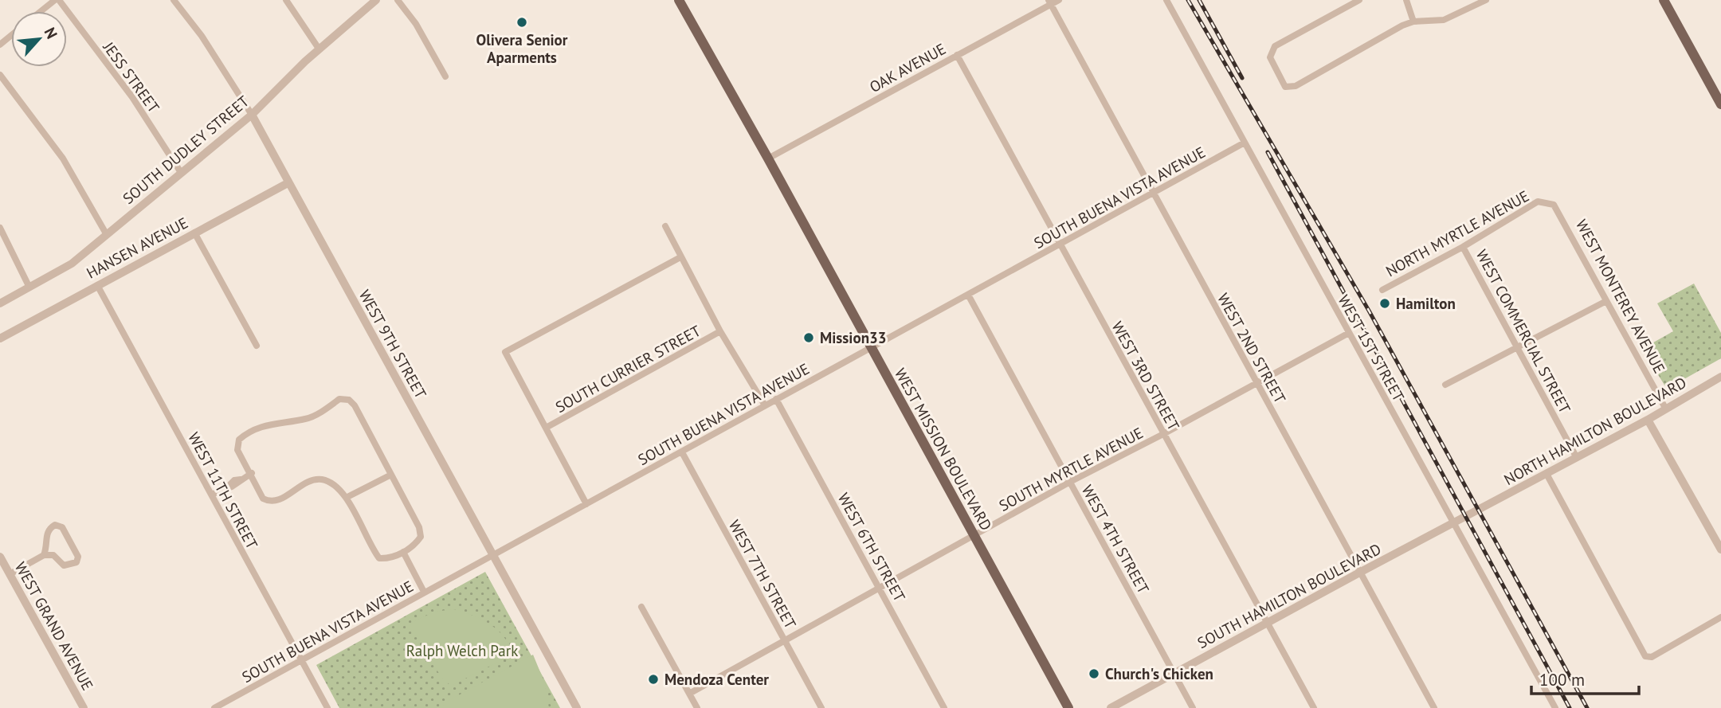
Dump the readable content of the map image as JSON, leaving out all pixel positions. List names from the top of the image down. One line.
{"streets":{"main road":["WEST MISSION BOULEVARD"],"street":["OAK AVENUE","JESS STREET","SOUTH DUDLEY STREET","SOUTH BUENA VISTA AVENUE","NORTH MYRTLE AVENUE","HANSEN AVENUE","WEST MONTEREY AVENUE","WEST COMMERCIAL STREET","WEST 9TH STREET","WEST 2ND STREET","WEST 1ST STREET","SOUTH CURRIER STREET","WEST 3RD STREET","NORTH HAMILTON BOULEVARD","SOUTH MYRTLE AVENUE","WEST 11TH STREET","WEST 4TH STREET","WEST 6TH STREET","WEST 7TH STREET","SOUTH HAMILTON BOULEVARD","WEST GRAND AVENUE"]},"crossings":[["OAK AVENUE","WEST 2ND STREET"],["OAK AVENUE","WEST 3RD STREET"],["OAK AVENUE","WEST MISSION BOULEVARD"],["JESS STREET","SOUTH DUDLEY STREET"],["SOUTH DUDLEY STREET","WEST 9TH STREET"],["SOUTH BUENA VISTA AVENUE","WEST 9TH STREET"],["SOUTH BUENA VISTA AVENUE","WEST 2ND STREET"],["SOUTH BUENA VISTA AVENUE","WEST 1ST STREET"],["SOUTH BUENA VISTA AVENUE","WEST 3RD STREET"],["SOUTH BUENA VISTA AVENUE","WEST MISSION BOULEVARD"],["SOUTH BUENA VISTA AVENUE","WEST 11TH STREET"],["SOUTH BUENA VISTA AVENUE","WEST 4TH STREET"],["SOUTH BUENA VISTA AVENUE","WEST 6TH STREET"],["SOUTH BUENA VISTA AVENUE","WEST 7TH STREET"],["NORTH MYRTLE AVENUE","WEST MONTEREY AVENUE"],["NORTH MYRTLE AVENUE","WEST COMMERCIAL STREET"],["HANSEN AVENUE","WEST 9TH STREET"],["HANSEN AVENUE","WEST 11TH STREET"],["WEST MONTEREY AVENUE","NORTH HAMILTON BOULEVARD"],["WEST COMMERCIAL STREET","NORTH HAMILTON BOULEVARD"],["WEST 2ND STREET","SOUTH MYRTLE AVENUE"],["WEST 2ND STREET","SOUTH HAMILTON BOULEVARD"],["WEST 1ST STREET","SOUTH MYRTLE AVENUE"],["WEST 1ST STREET","SOUTH HAMILTON BOULEVARD"],["WEST 3RD STREET","SOUTH MYRTLE AVENUE"],["WEST 3RD STREET","SOUTH HAMILTON BOULEVARD"],["NORTH HAMILTON BOULEVARD","SOUTH HAMILTON BOULEVARD"],["WEST MISSION BOULEVARD","SOUTH MYRTLE AVENUE"],["SOUTH MYRTLE AVENUE","WEST 4TH STREET"],["SOUTH MYRTLE AVENUE","WEST 6TH STREET"],["SOUTH MYRTLE AVENUE","WEST 7TH STREET"],["WEST 4TH STREET","SOUTH HAMILTON BOULEVARD"]],"parks":["Ralph Welch Park"],"places":["Olivera Senior Aparments","Hamilton","Mission33","Church's Chicken","Mendoza Center"],"scale_bar":"100 m","north":"top right"}
